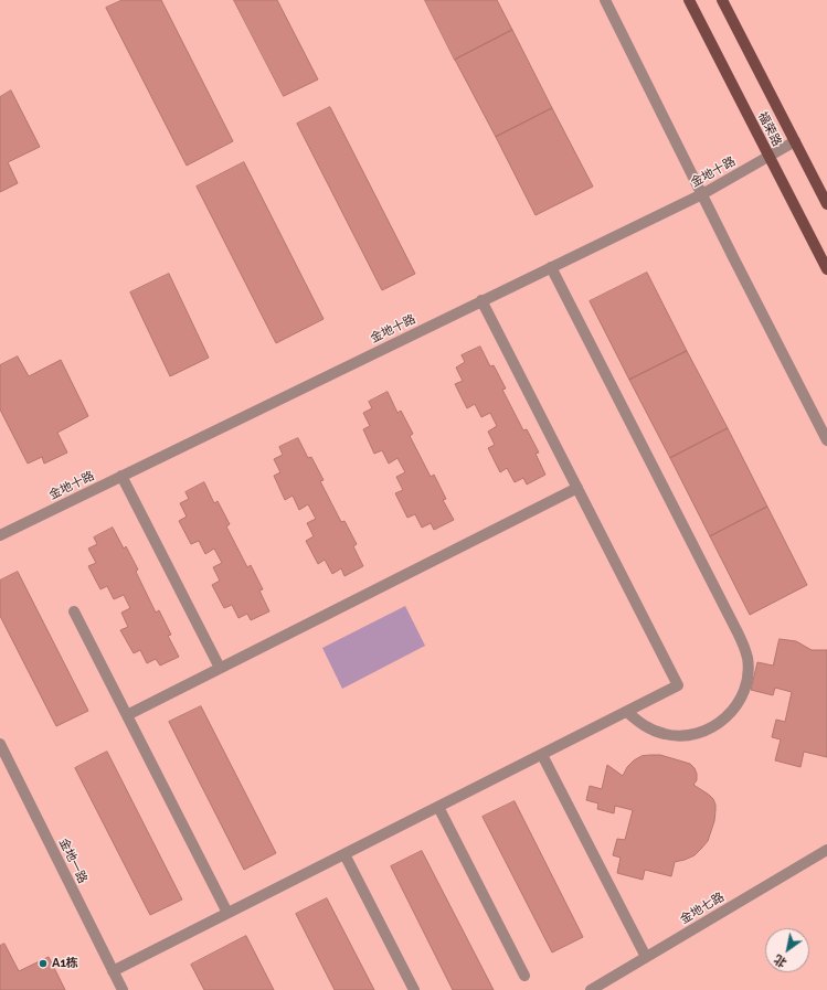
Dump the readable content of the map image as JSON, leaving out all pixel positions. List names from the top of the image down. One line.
{"streets":{"main road":["福荣路"],"street":["金地十路","金地一路","金地七路"]},"crossings":[["福荣路","金地十路"]],"places":["A1栋"],"north":"bottom left"}
